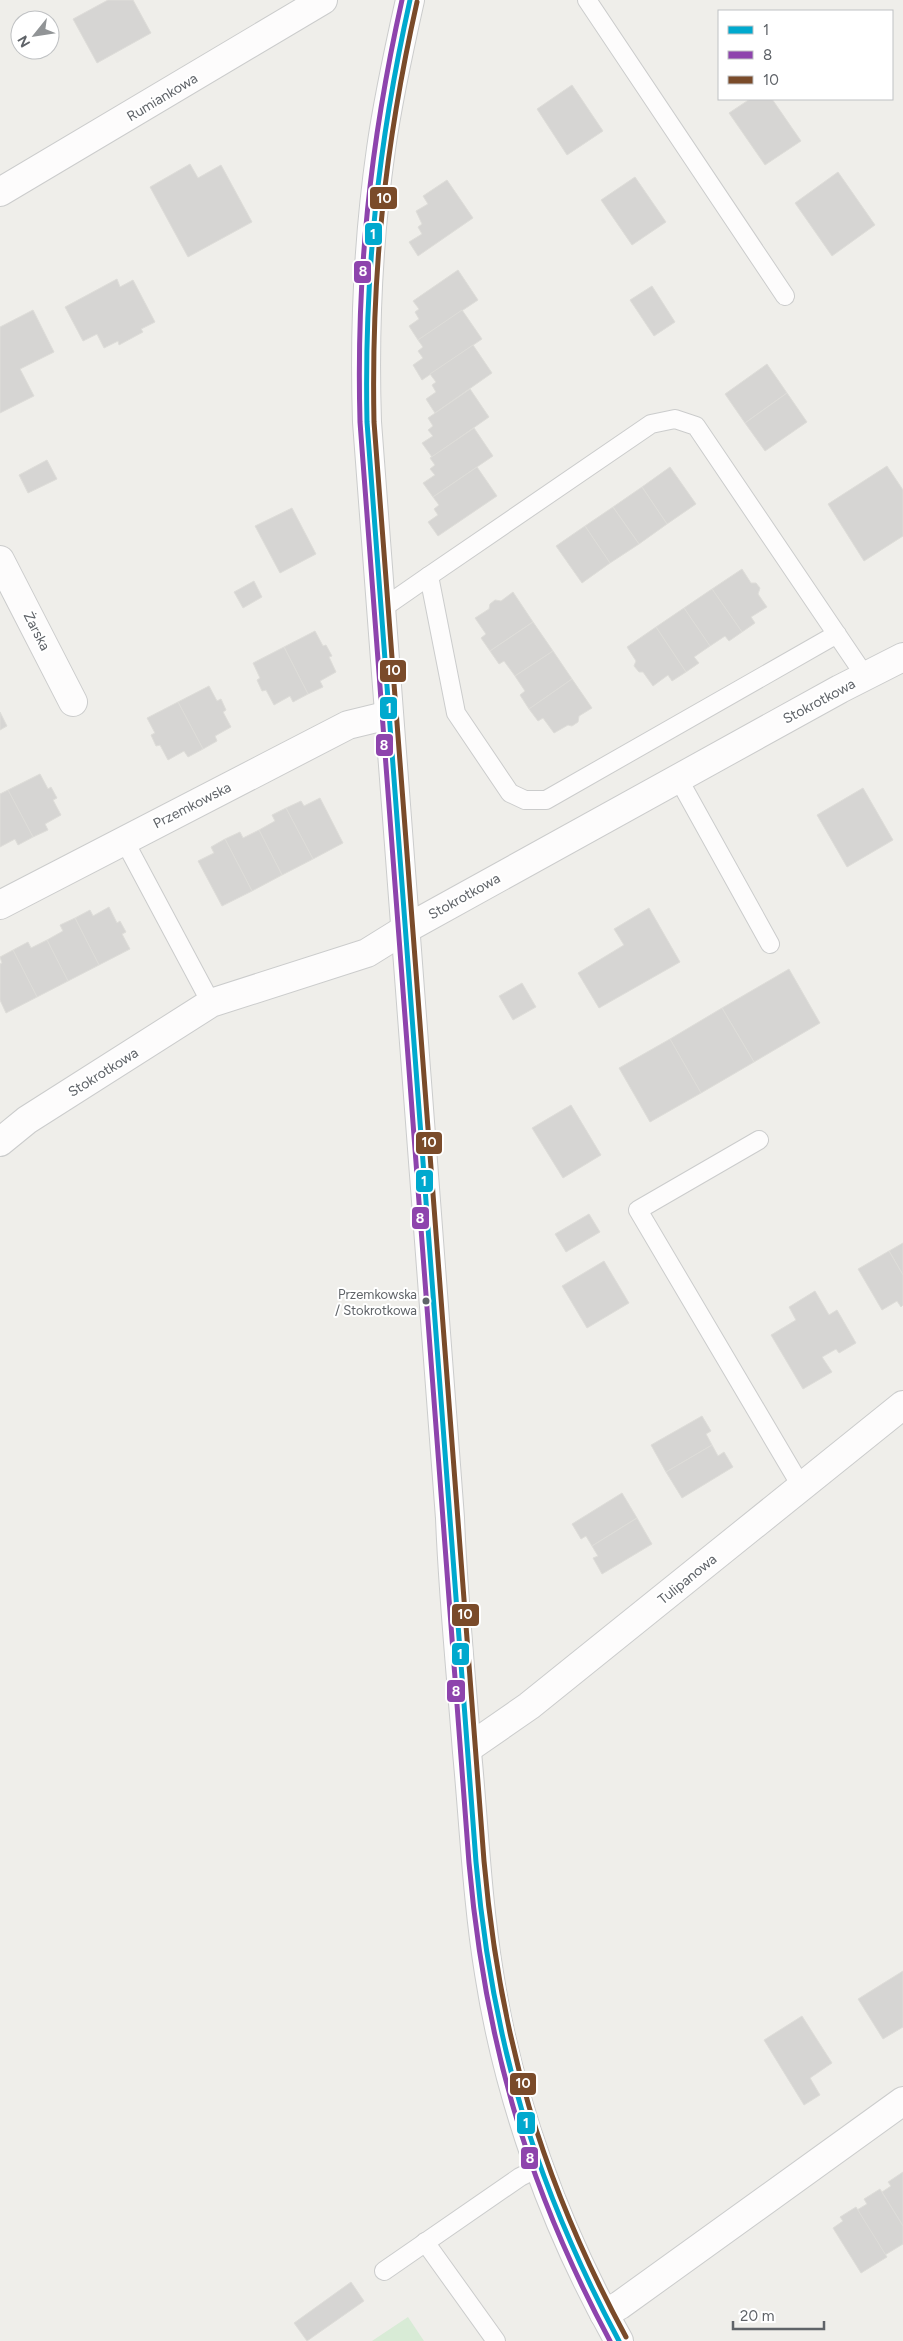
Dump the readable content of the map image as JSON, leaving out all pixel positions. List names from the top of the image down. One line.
{"streets":{"street":["Rumiankowa","Żarska","Stokrotkowa","Przemkowska","Tulipanowa"]},"places":["Przemkowska / Stokrotkowa"],"lines":["transit line 1","transit line 8","transit line 10"],"legend":["1","8","10"],"scale_bar":"20 m","north":"bottom left"}
